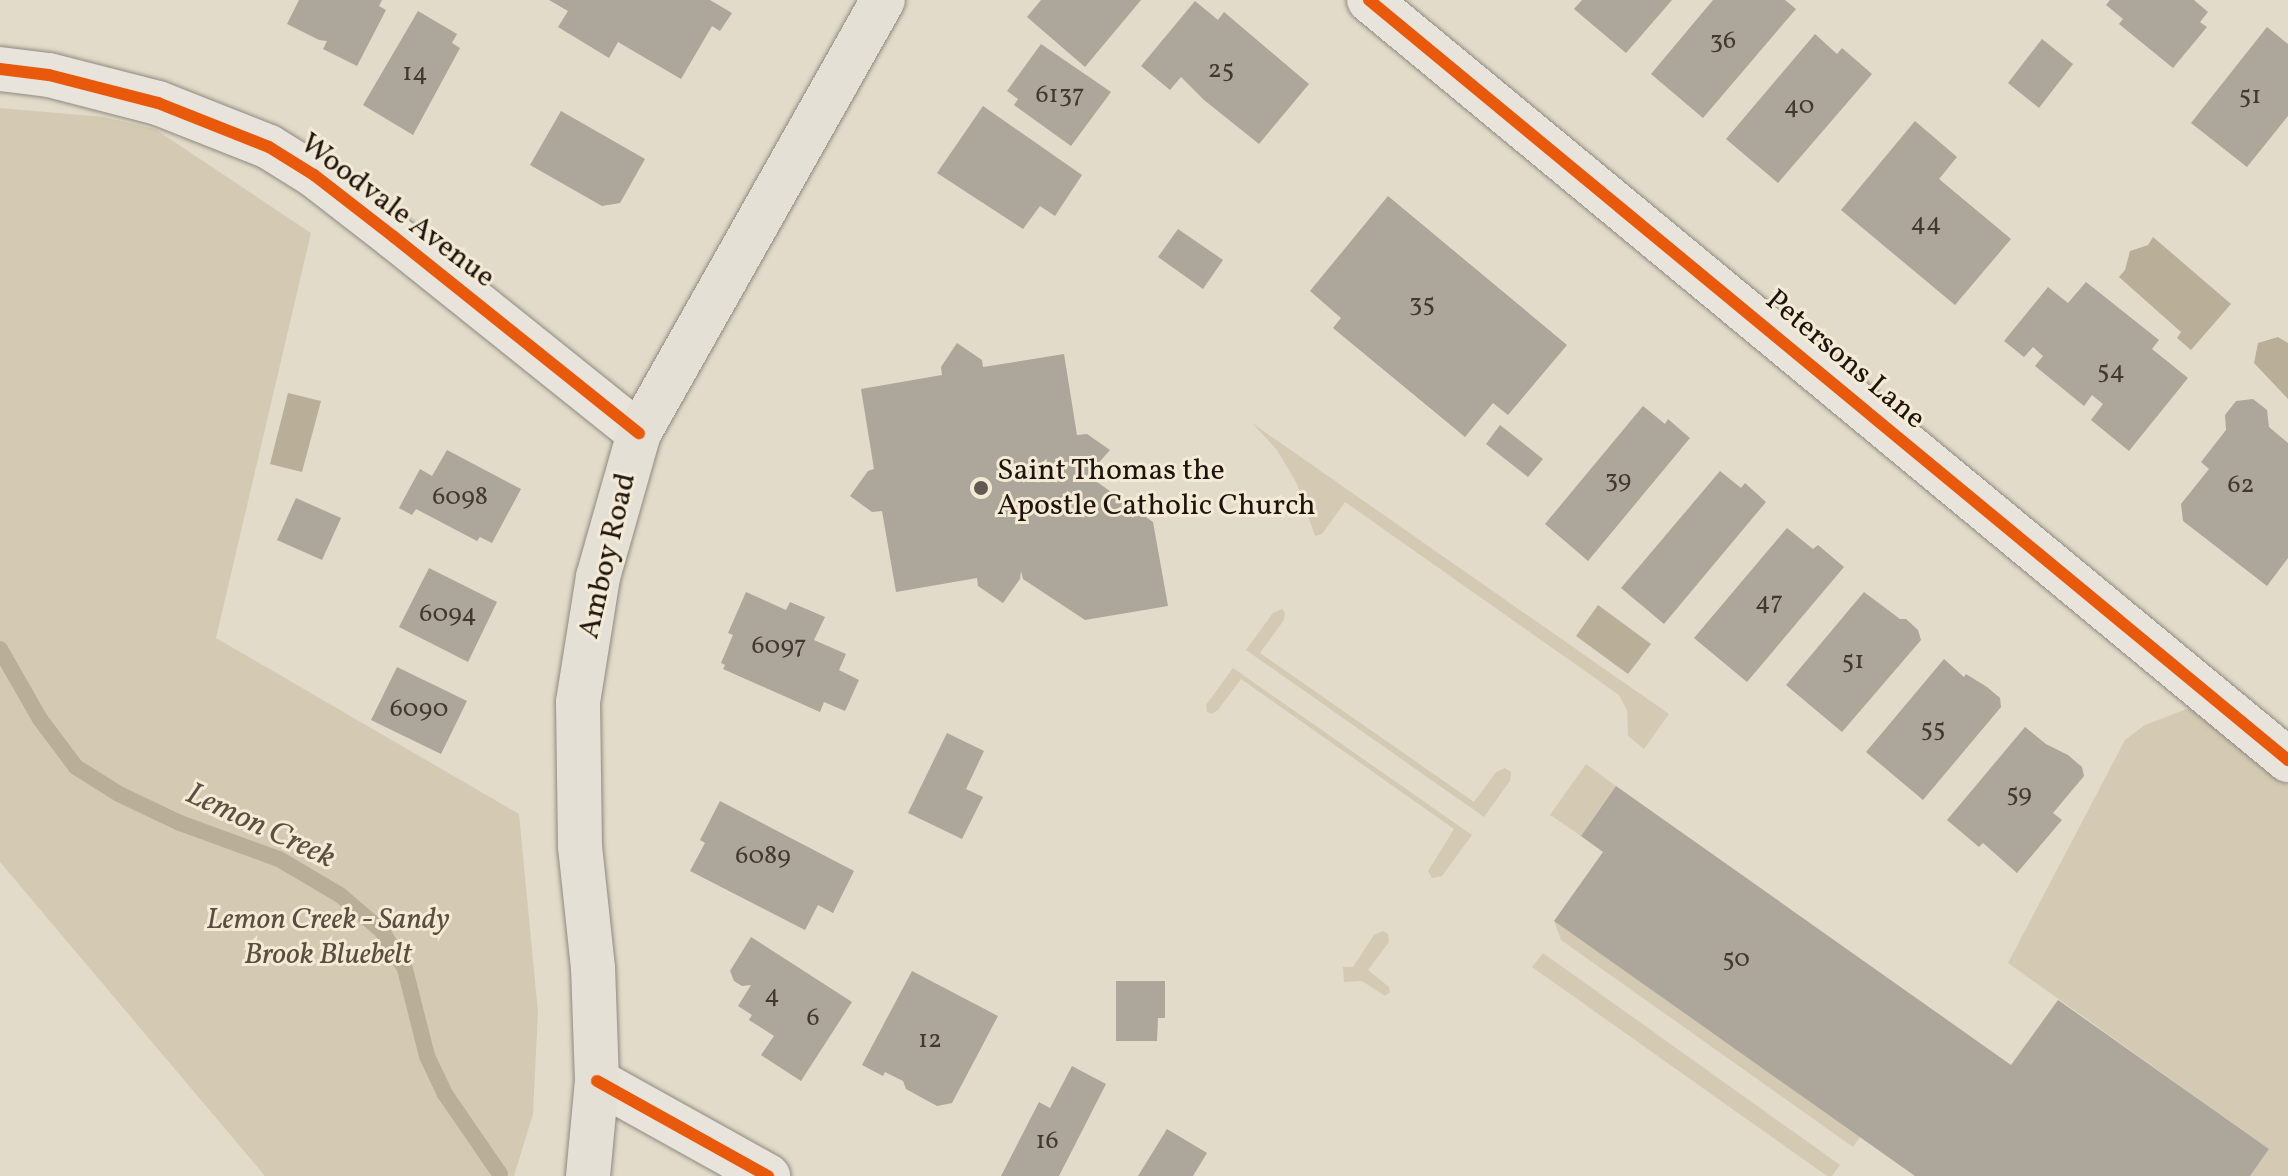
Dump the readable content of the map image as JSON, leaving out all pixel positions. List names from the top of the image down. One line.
{"streets":{"main road":["Amboy Road"],"street":["Woodvale Avenue","Petersons Lane"]},"crossings":[["Woodvale Avenue","Amboy Road"]],"water":["Lemon Creek"],"parks":["Lemon Creek - Sandy Brook Bluebelt"],"places":["Saint Thomas the Apostle Catholic Church"],"house_numbers":["36","25","14","6137","51","40","44","35","54","39","62","6098","47","6094","6097","51","6090","55","59","6089","50","4","6","12","16"]}
